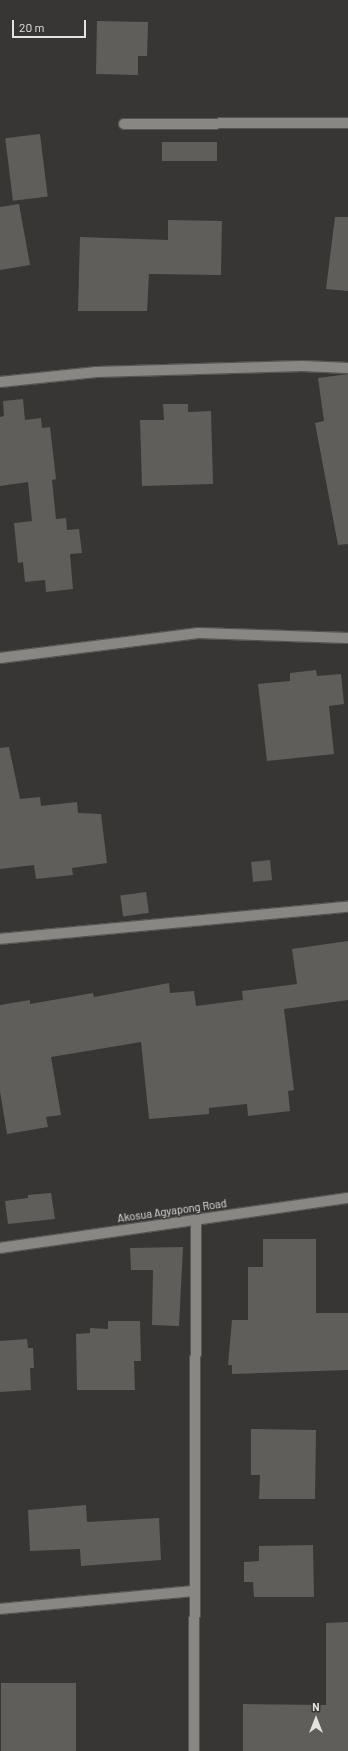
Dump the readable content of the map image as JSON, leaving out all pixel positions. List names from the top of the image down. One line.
{"streets":{"street":["Akosua Agyapong Road"]},"scale_bar":"20 m","north":"top"}
